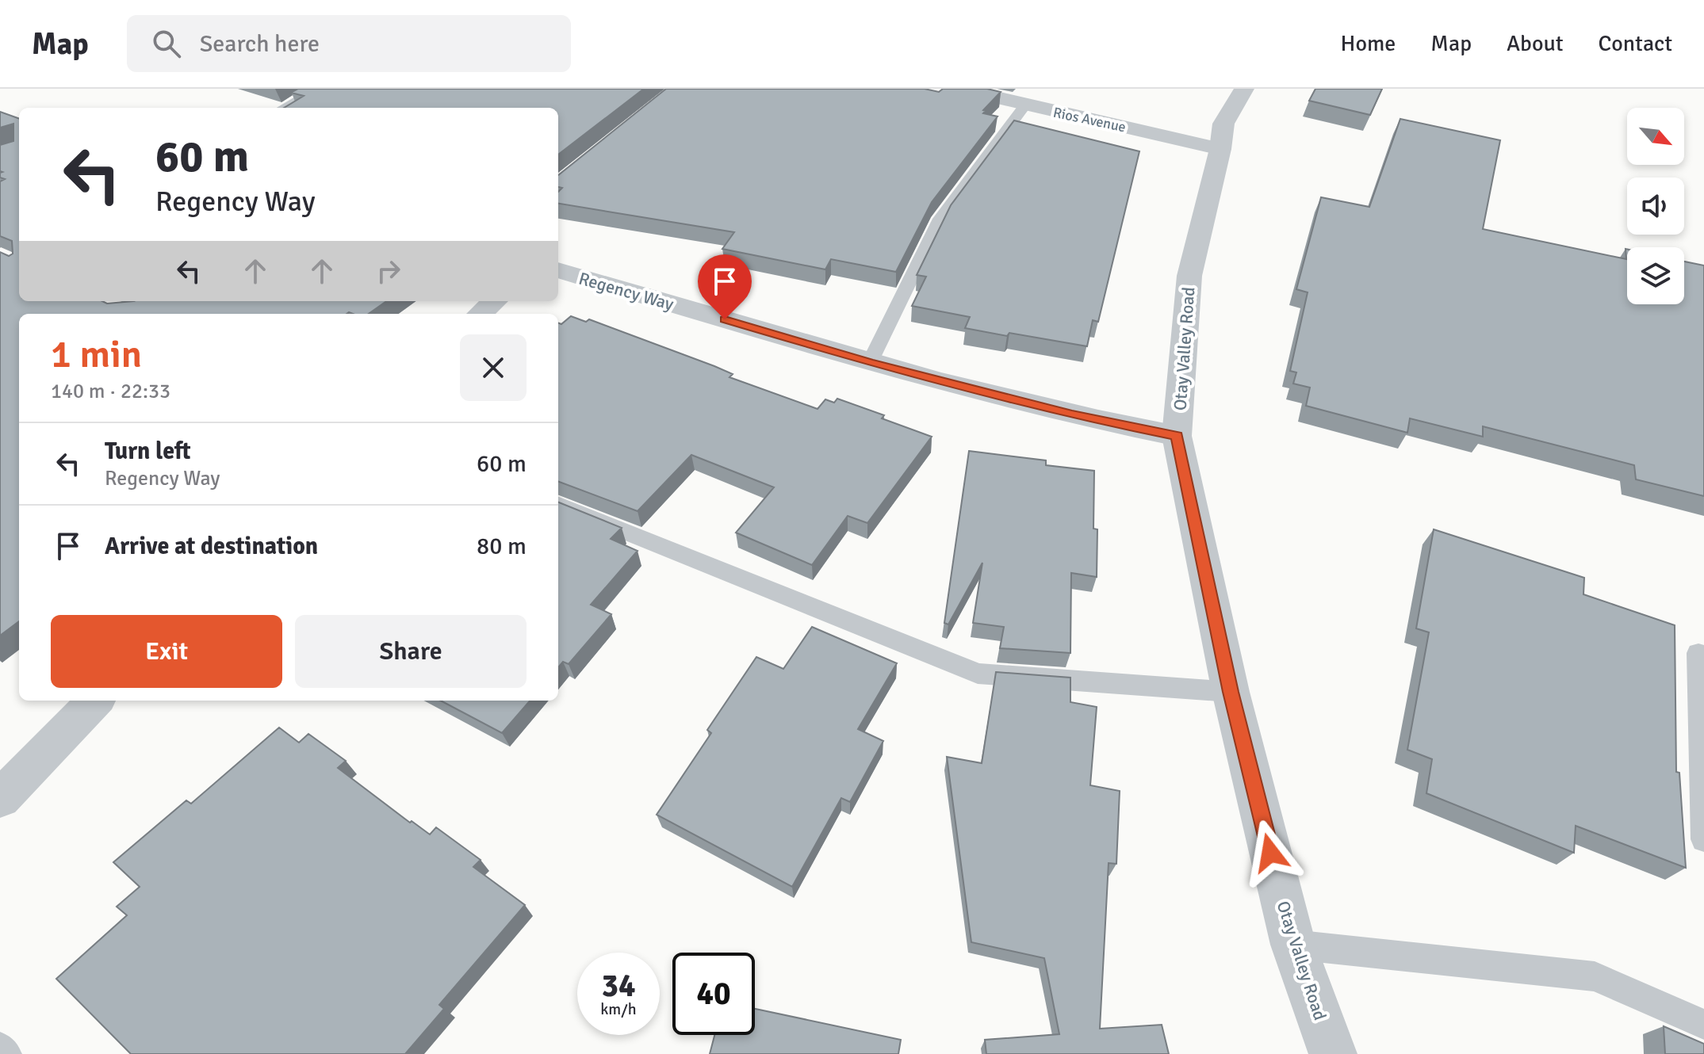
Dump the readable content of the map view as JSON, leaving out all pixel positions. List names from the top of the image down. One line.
{"streets":{"street":["Rios Avenue","Regency Way","Otay Valley Road"]},"crossings":[["Rios Avenue","Otay Valley Road"],["Regency Way","Otay Valley Road"]],"north":"bottom right","page":{"header":"Map","search":"Search here","nav":["Home","Map","About","Contact"],"turn":["60 m","Regency Way"],"heading":["1 min","140 m · 22:33"],"list":[{"name":"Turn left","note":"Regency Way","value":"60 m"},{"name":"Arrive at destination","value":"80 m"}],"buttons":["Exit","Share"],"speed":"34 km/h","limit":"40"}}
